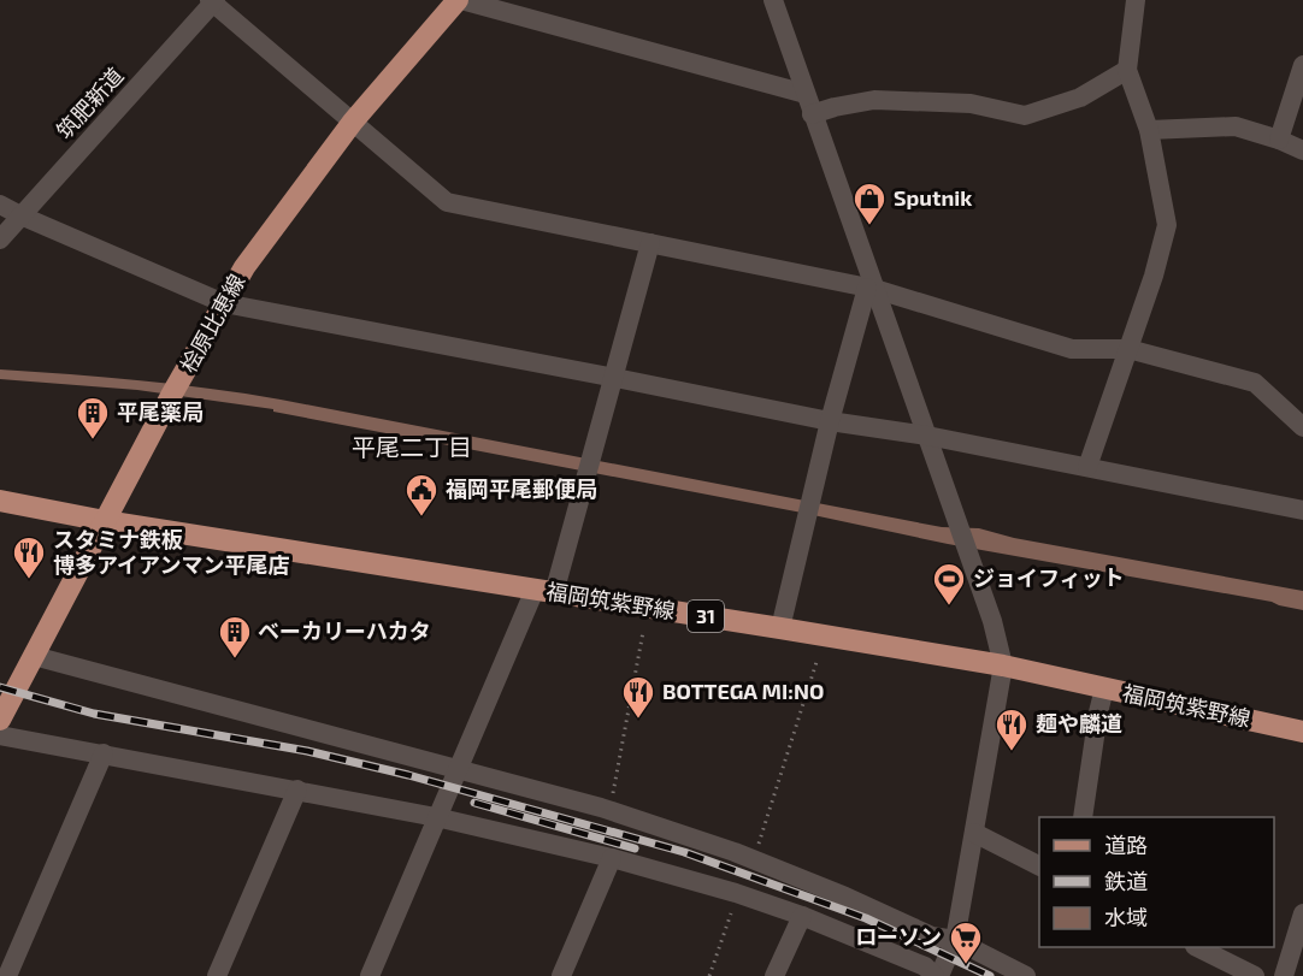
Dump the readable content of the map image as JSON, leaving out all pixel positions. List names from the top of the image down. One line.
{"streets":{"main road":["桧原比恵線","福岡筑紫野線","31"],"street":["筑肥新道"]},"crossings":[["桧原比恵線","福岡筑紫野線"]],"districts":["平尾二丁目"],"places":{"shop":["Sputnik"],"building":["平尾薬局","ベーカリーハカタ"],"public building":["福岡平尾郵便局"],"restaurant":["スタミナ鉄板 博多アイアンマン平尾店","BOTTEGA MI:NO","麺や麟道"],"sports":["ジョイフィット"],"supermarket":["ローソン"]},"legend":["道路","鉄道","水域"]}
